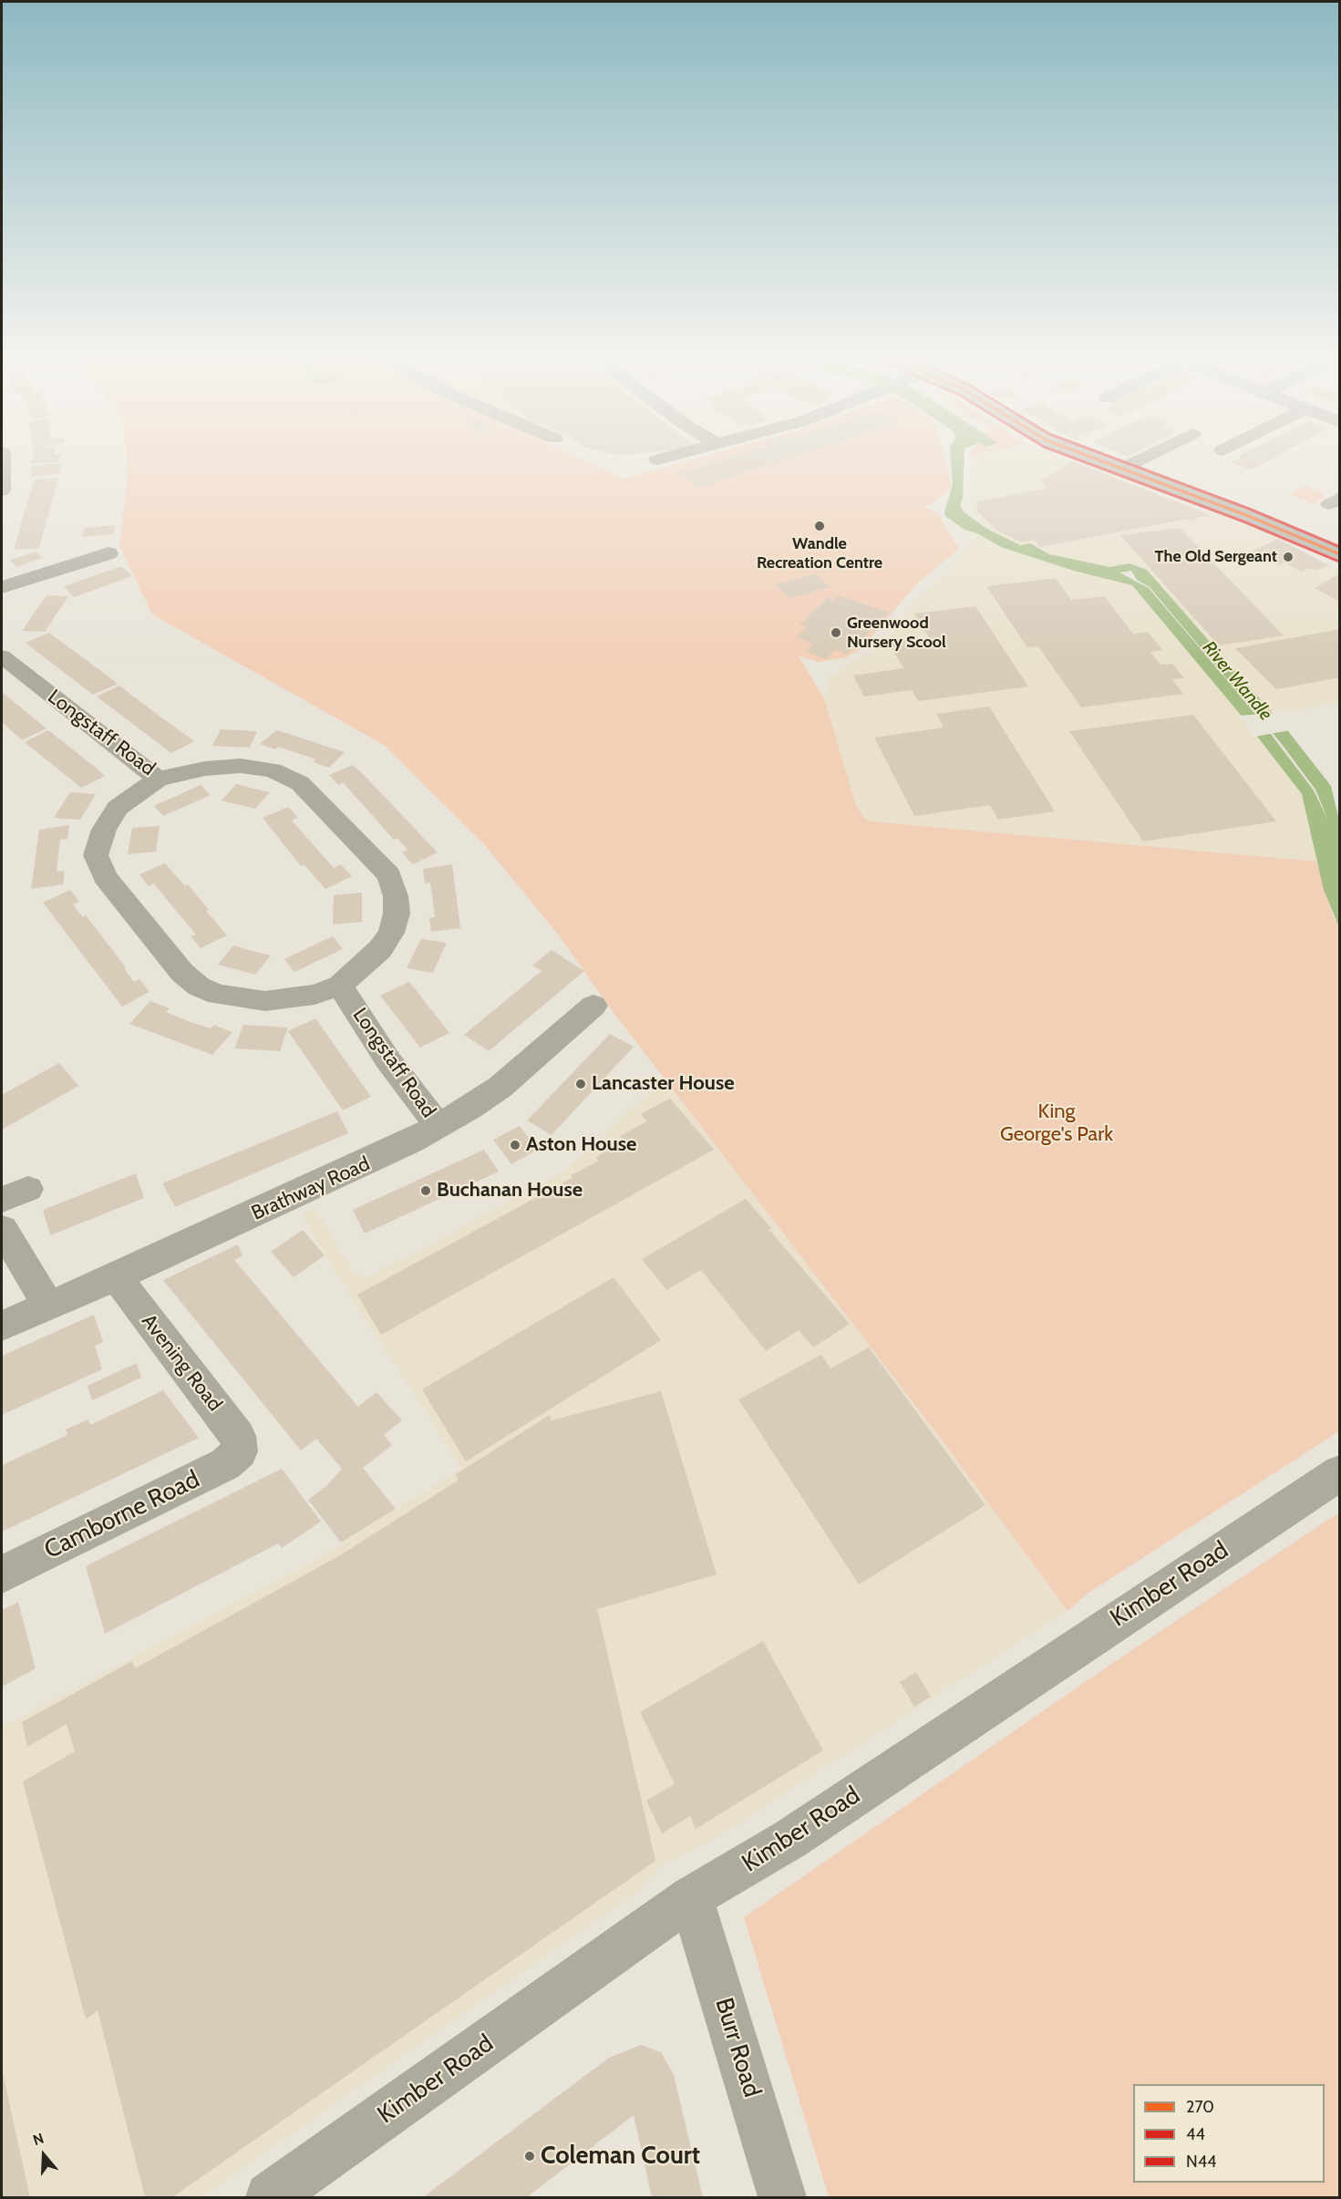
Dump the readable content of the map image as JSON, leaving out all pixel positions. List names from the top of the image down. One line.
{"streets":{"street":["Longstaff Road","Brathway Road","Avening Road","Camborne Road","Kimber Road","Burr Road"]},"crossings":[["Longstaff Road","Brathway Road"],["Brathway Road","Avening Road"],["Avening Road","Camborne Road"],["Kimber Road","Burr Road"]],"water":["River Wandle"],"parks":["King George's Park"],"places":["Wandle Recreation Centre","The Old Sergeant","Greenwood Nursery Scool","Lancaster House","Aston House","Buchanan House","Coleman Court"],"lines":["transit line 270","transit line 44","transit line N44"],"legend":["270","44","N44"],"north":"top"}
